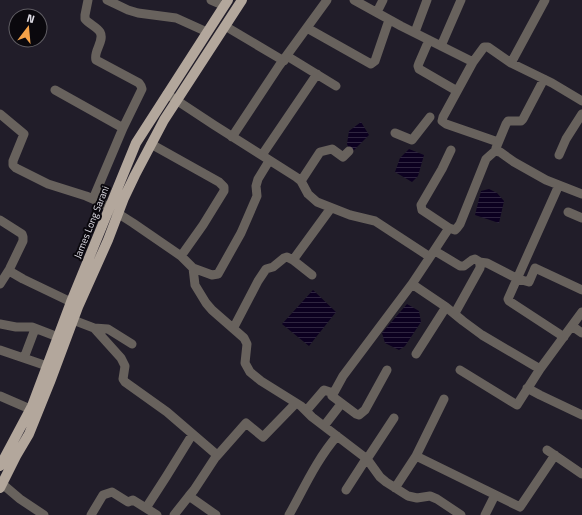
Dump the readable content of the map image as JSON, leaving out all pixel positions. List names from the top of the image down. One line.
{"streets":{"main road":["James Long Sarani"]},"north":"top"}
